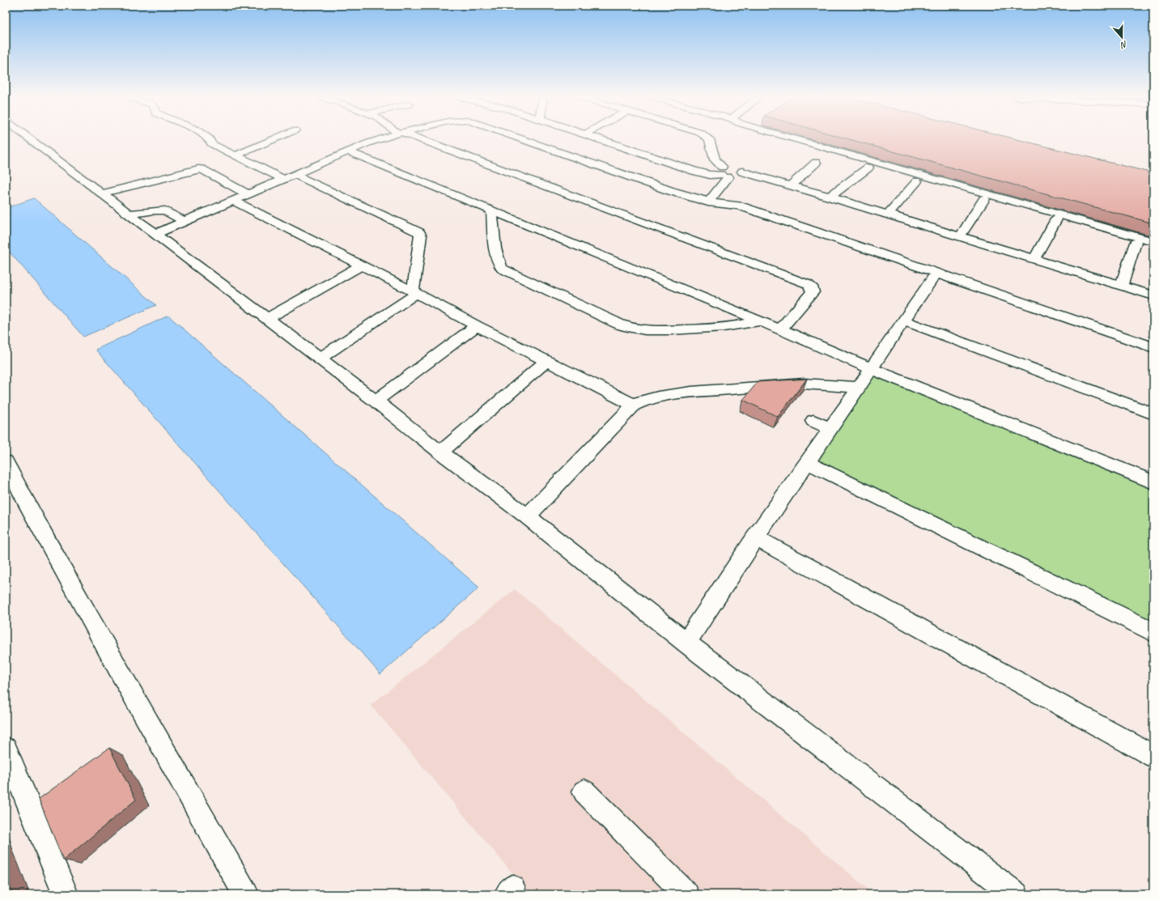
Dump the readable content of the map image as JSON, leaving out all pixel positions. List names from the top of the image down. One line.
{"north":"bottom"}
